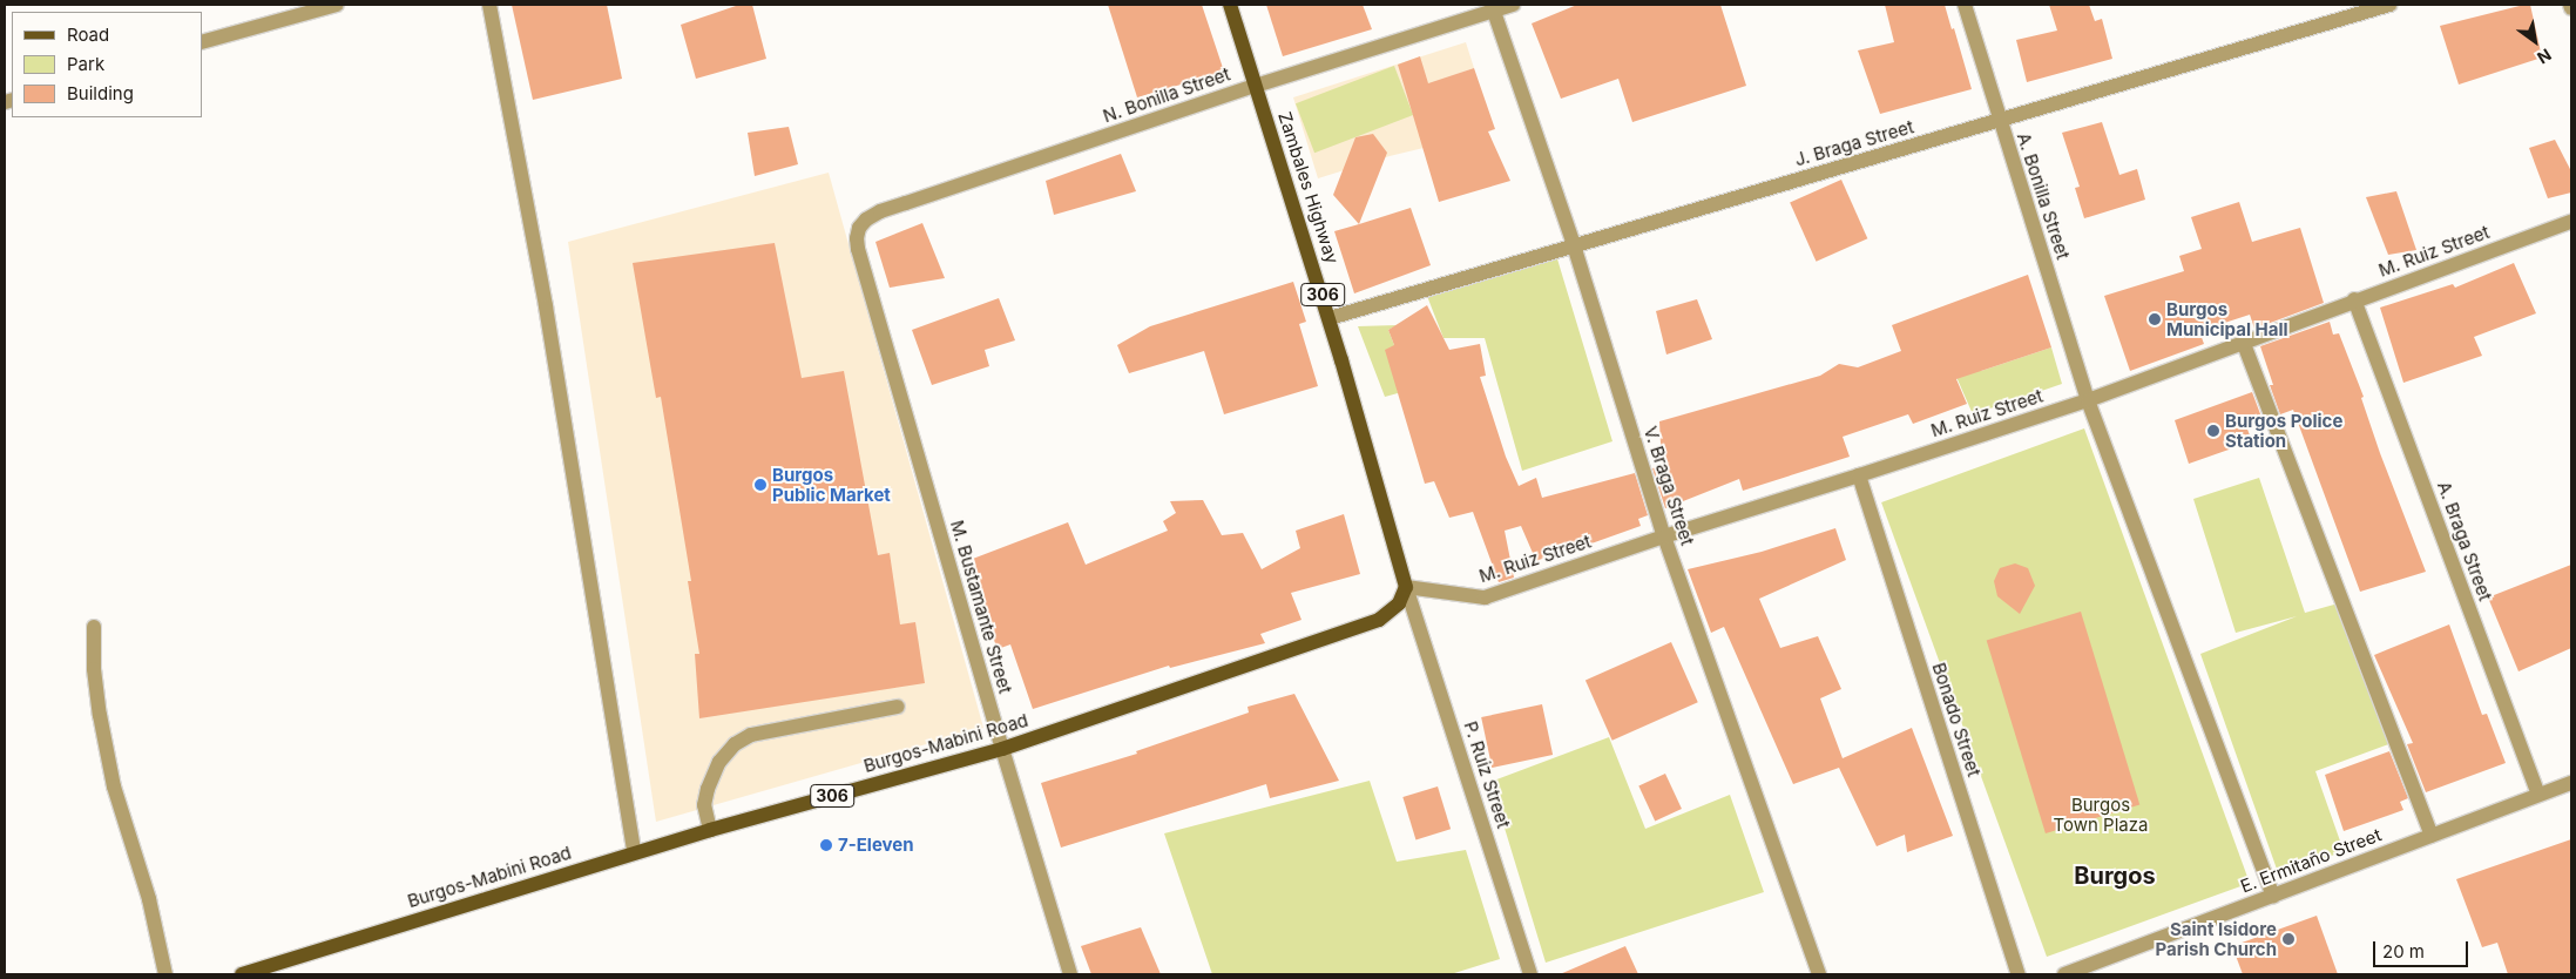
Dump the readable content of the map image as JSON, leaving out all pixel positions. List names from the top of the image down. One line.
{"streets":{"main road":["Zambales Highway","306","Burgos-Mabini Road"],"street":["N. Bonilla Street","J. Braga Street","A. Bonilla Street","M. Ruiz Street","V. Braga Street","A. Braga Street","M. Bustamante Street","Bonado Street","P. Ruiz Street","E. Ermitaño Street"]},"crossings":[["N. Bonilla Street","Zambales Highway"],["N. Bonilla Street","V. Braga Street"],["N. Bonilla Street","M. Bustamante Street"],["J. Braga Street","Zambales Highway"],["J. Braga Street","A. Bonilla Street"],["J. Braga Street","V. Braga Street"],["Zambales Highway","M. Ruiz Street"],["Zambales Highway","Burgos-Mabini Road"],["Zambales Highway","P. Ruiz Street"],["A. Bonilla Street","M. Ruiz Street"],["A. Bonilla Street","E. Ermitaño Street"],["M. Ruiz Street","V. Braga Street"],["M. Ruiz Street","A. Braga Street"],["M. Ruiz Street","Bonado Street"],["M. Ruiz Street","Burgos-Mabini Road"],["M. Ruiz Street","P. Ruiz Street"],["A. Braga Street","E. Ermitaño Street"],["M. Bustamante Street","Burgos-Mabini Road"],["Burgos-Mabini Road","P. Ruiz Street"]],"districts":["Burgos"],"parks":["Burgos Town Plaza"],"places":["Burgos Municipal Hall","Burgos Police Station","Burgos Public Market","7-Eleven","Saint Isidore Parish Church"],"legend":["Road","Park","Building"],"scale_bar":"20 m","north":"bottom right"}
